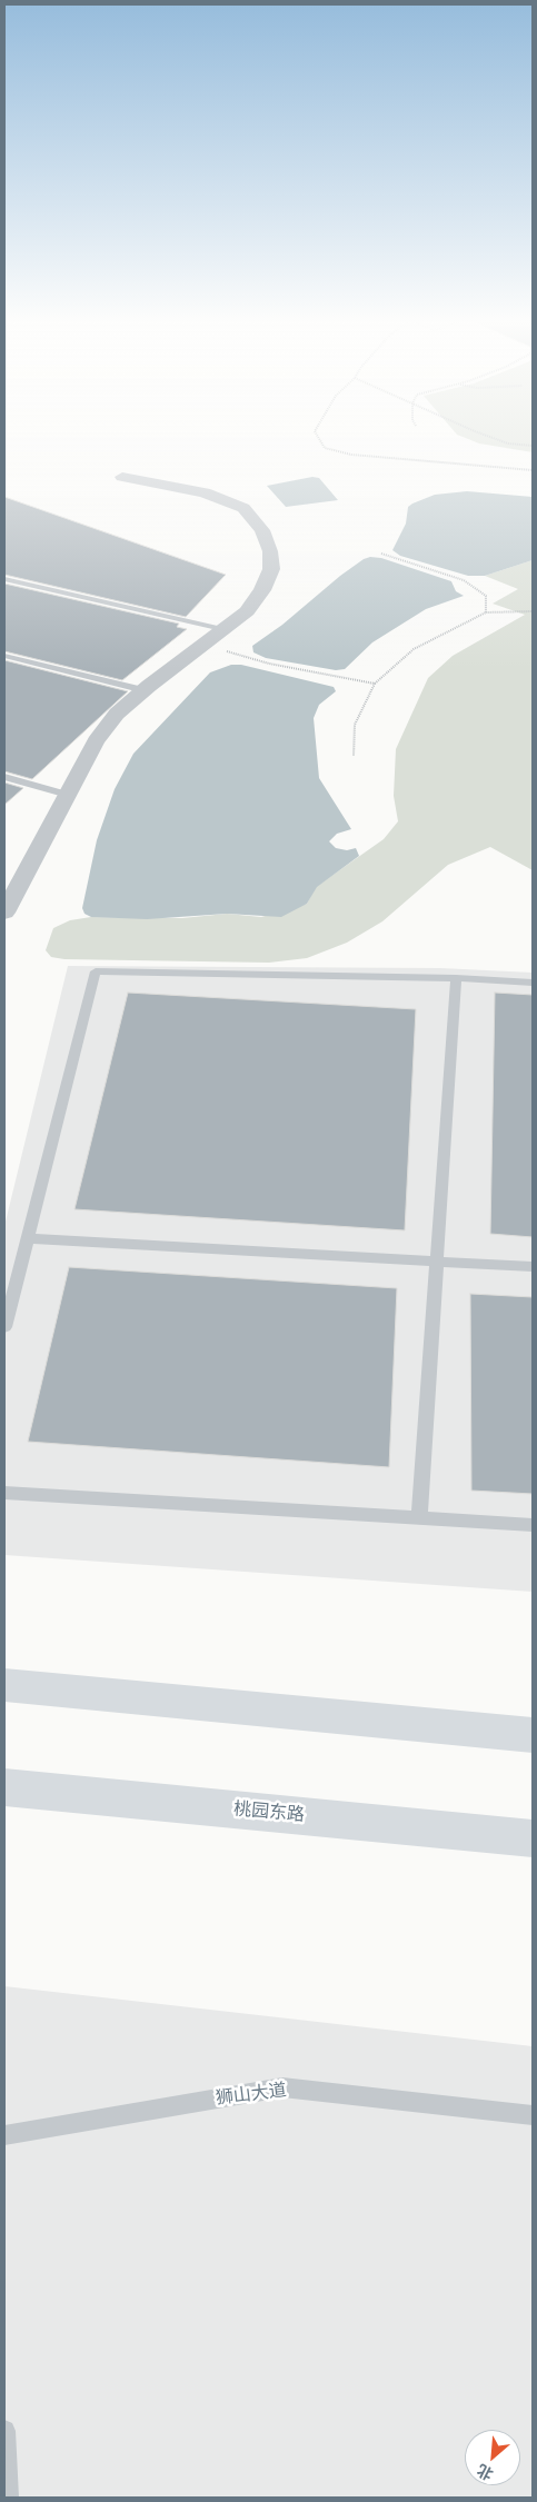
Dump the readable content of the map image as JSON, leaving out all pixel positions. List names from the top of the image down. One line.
{"streets":{"main road":["桃园东路"],"lane":["狮山大道"]},"north":"bottom left"}
